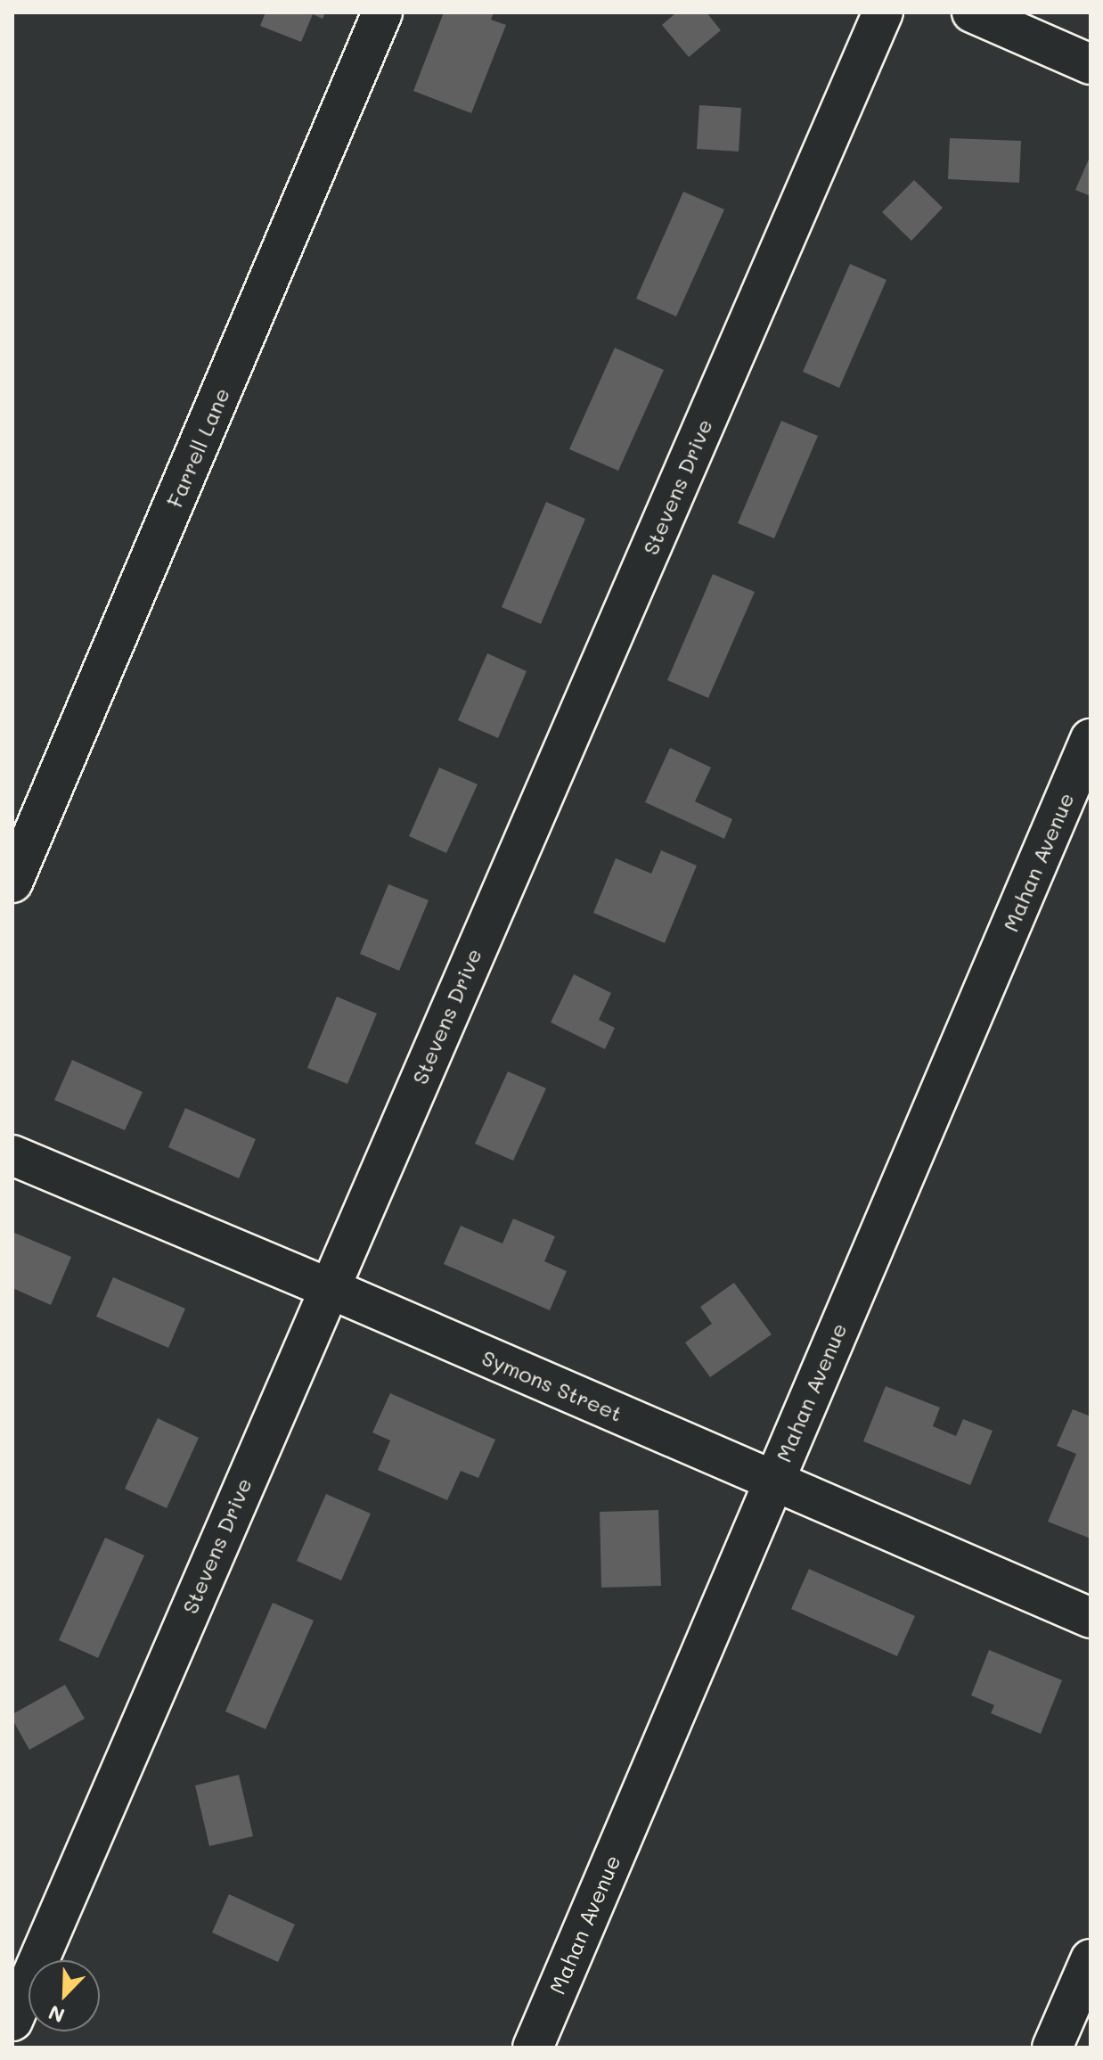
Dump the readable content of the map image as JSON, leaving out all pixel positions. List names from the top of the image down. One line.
{"streets":{"street":["Farrell Lane","Stevens Drive","Mahan Avenue","Symons Street"]},"crossings":[["Stevens Drive","Symons Street"],["Mahan Avenue","Symons Street"]],"north":"bottom left"}
